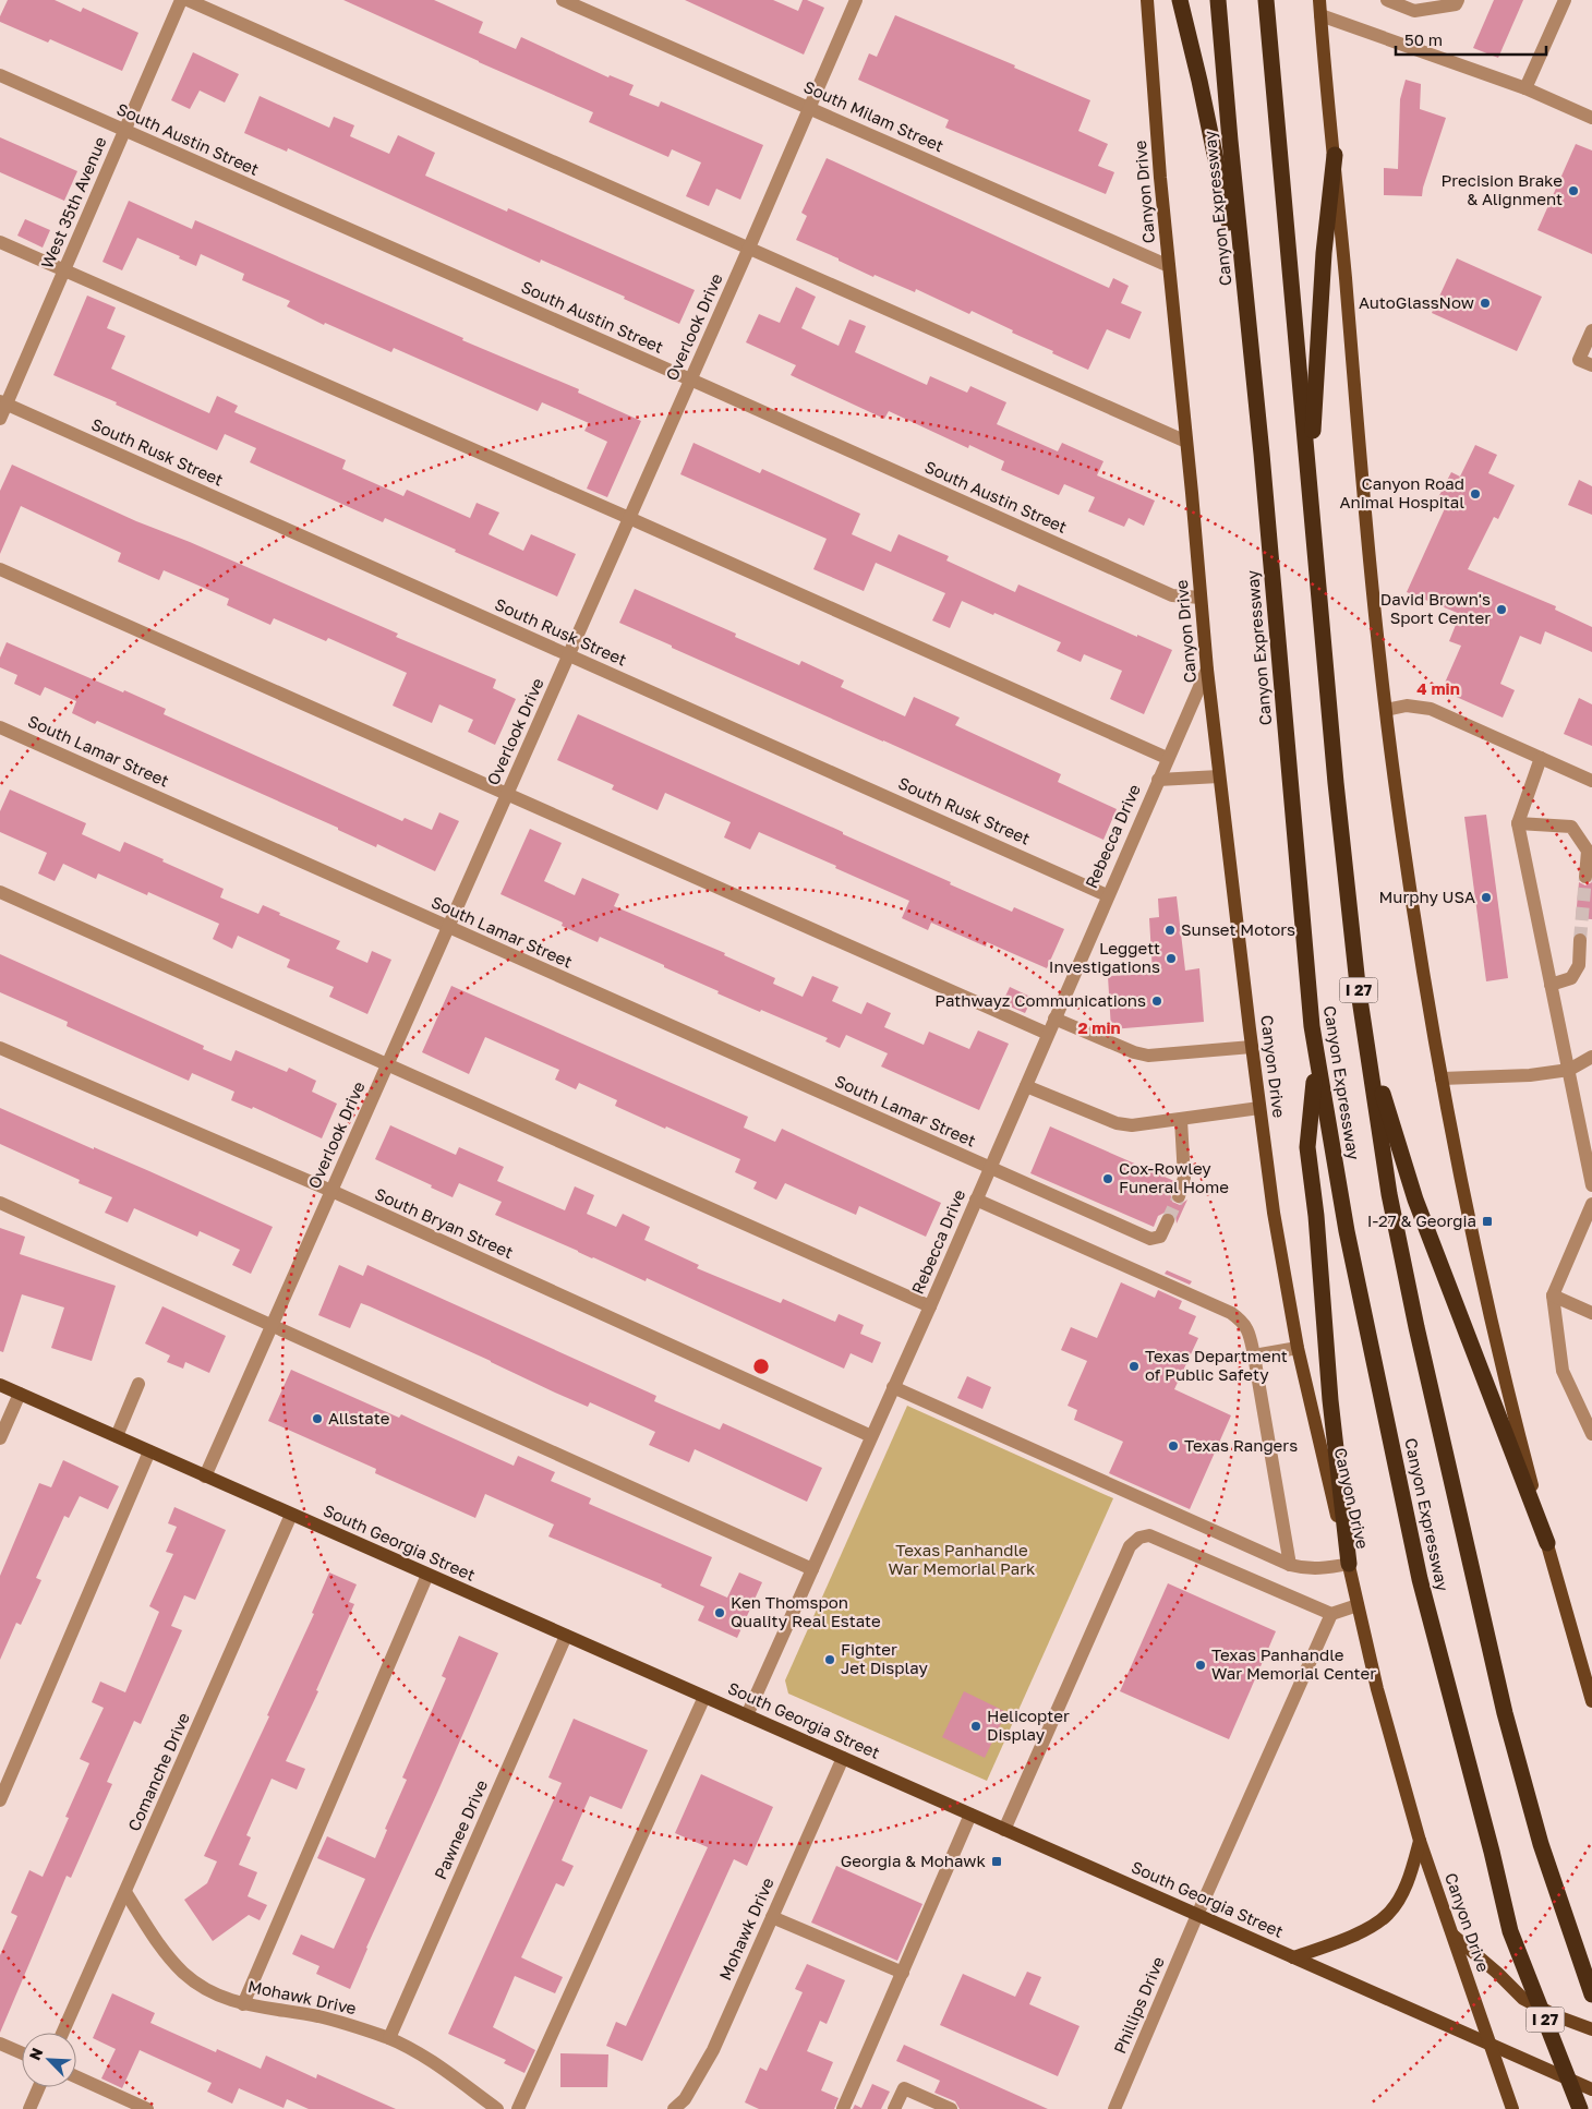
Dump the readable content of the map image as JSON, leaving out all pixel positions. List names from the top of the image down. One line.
{"streets":{"highway":["Canyon Expressway","I 27"],"main road":["Canyon Drive","South Georgia Street"],"street":["South Milam Street","South Austin Street","West 35th Avenue","Overlook Drive","South Rusk Street","South Lamar Street","Rebecca Drive","South Bryan Street","Comanche Drive","Pawnee Drive","Mohawk Drive","Phillips Drive"]},"crossings":[["South Milam Street","Canyon Drive"],["South Milam Street","Overlook Drive"],["South Austin Street","Canyon Drive"],["South Austin Street","West 35th Avenue"],["South Austin Street","Overlook Drive"],["Canyon Drive","Rebecca Drive"],["Canyon Drive","South Georgia Street"],["West 35th Avenue","South Rusk Street"],["Overlook Drive","South Rusk Street"],["Overlook Drive","South Lamar Street"],["Overlook Drive","South Bryan Street"],["Overlook Drive","South Georgia Street"],["South Rusk Street","Rebecca Drive"],["South Lamar Street","Rebecca Drive"],["Rebecca Drive","South Bryan Street"],["Rebecca Drive","South Georgia Street"],["South Georgia Street","Comanche Drive"],["South Georgia Street","Pawnee Drive"],["South Georgia Street","Mohawk Drive"],["South Georgia Street","Phillips Drive"],["Comanche Drive","Mohawk Drive"],["Pawnee Drive","Mohawk Drive"]],"parks":["Texas Panhandle War Memorial Park"],"places":{"other":["Precision Brake & Alignment","AutoGlassNow","Canyon Road Animal Hospital","David Brown's Sport Center","Murphy USA","Sunset Motors","Leggett Investigations","Pathwayz Communications","Cox-Rowley Funeral Home","Texas Department of Public Safety","Allstate","Texas Rangers","Ken Thomspon Quality Real Estate","Fighter Jet Display","Texas Panhandle War Memorial Center","Helicopter Display"],"transit":["I-27 & Georgia","Georgia & Mohawk"]},"scale_bar":"50 m","north":"top left","rings":["4 min","2 min"]}
